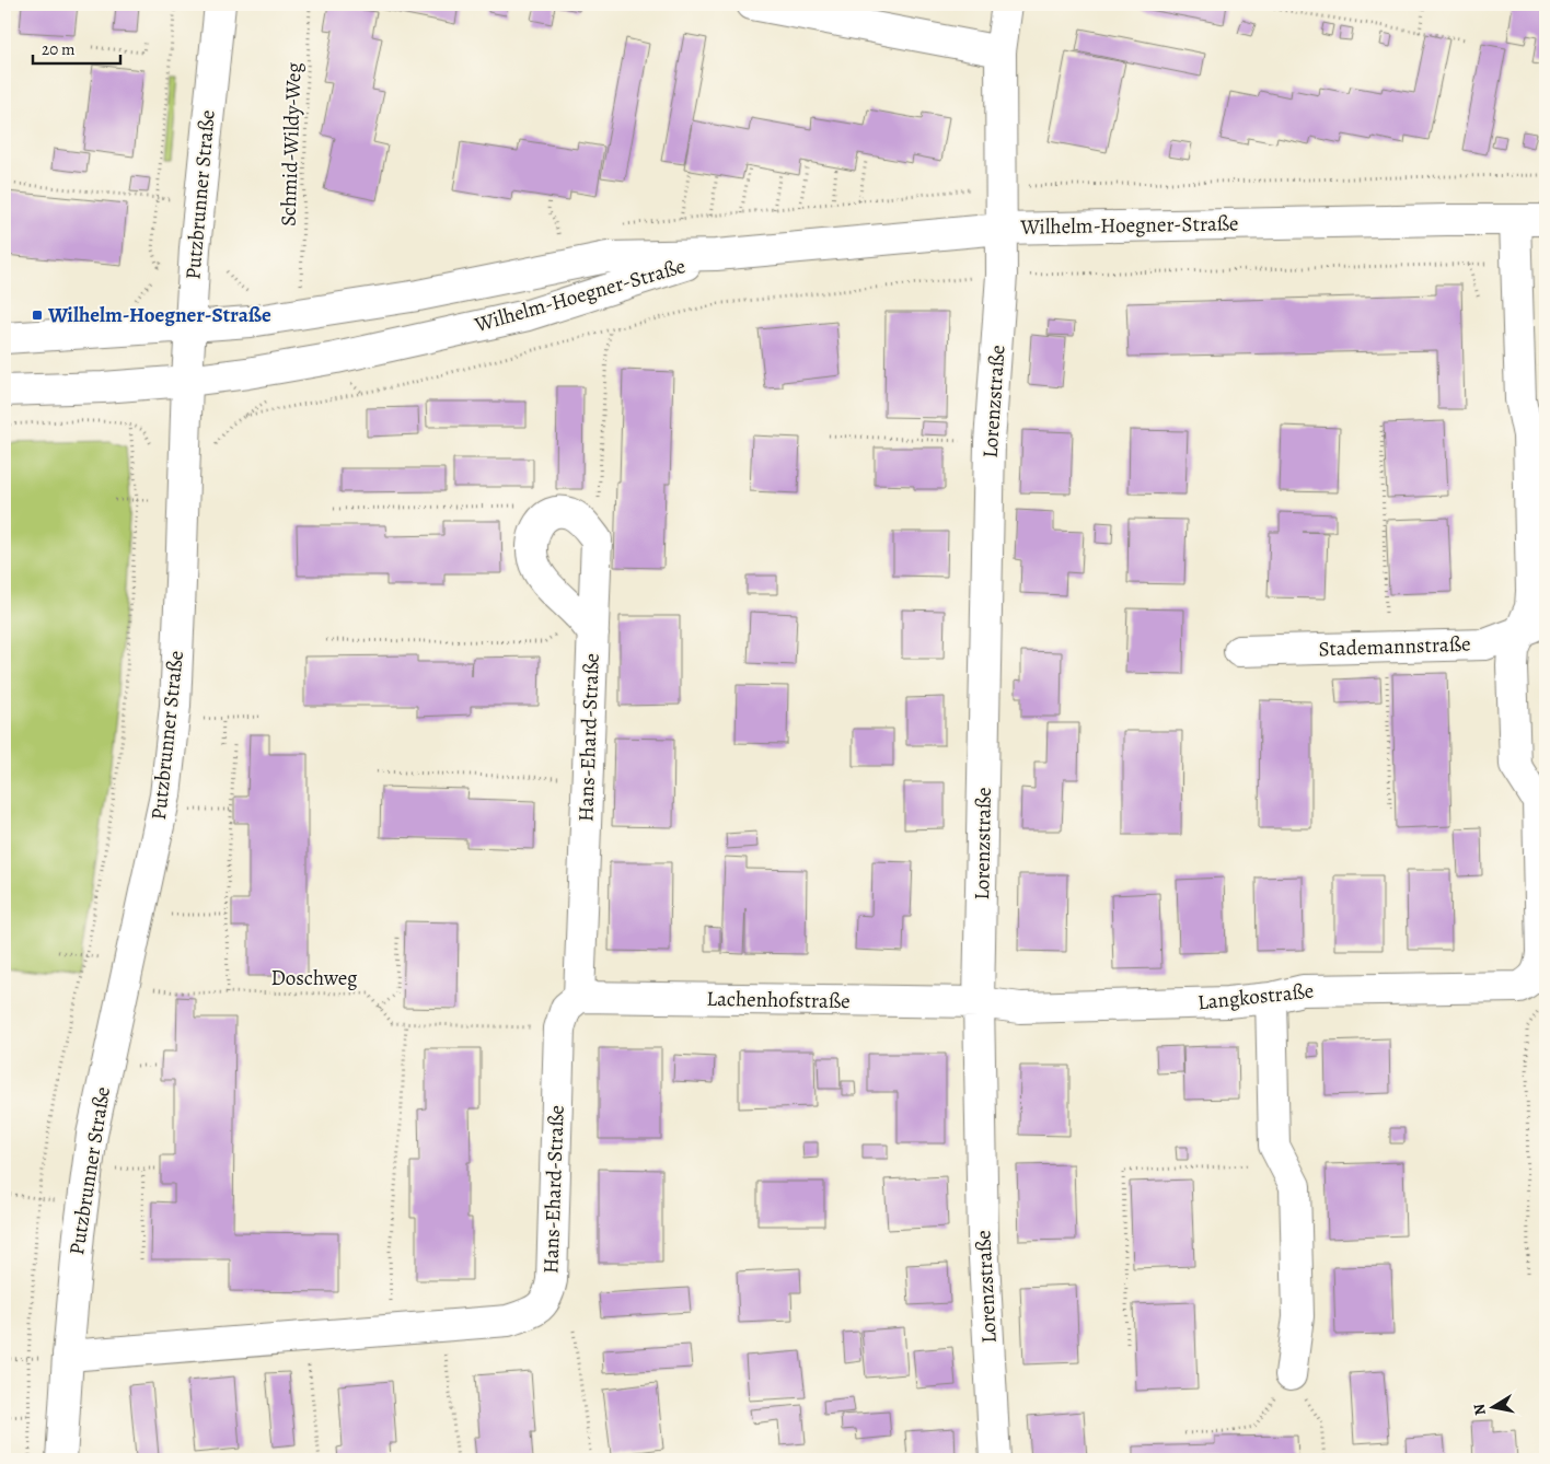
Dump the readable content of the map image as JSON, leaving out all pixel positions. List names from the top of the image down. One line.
{"streets":{"street":["Putzbrunner Straße","Wilhelm-Hoegner-Straße","Lorenzstraße","Stademannstraße","Hans-Ehard-Straße","Langkostraße","Lachenhofstraße"],"path":["Schmid-Wildy-Weg","Doschweg"]},"crossings":[["Putzbrunner Straße","Wilhelm-Hoegner-Straße"],["Putzbrunner Straße","Hans-Ehard-Straße"],["Wilhelm-Hoegner-Straße","Lorenzstraße"],["Lorenzstraße","Langkostraße"],["Lorenzstraße","Lachenhofstraße"],["Hans-Ehard-Straße","Doschweg"],["Hans-Ehard-Straße","Lachenhofstraße"],["Langkostraße","Lachenhofstraße"]],"places":{"transit":["Wilhelm-Hoegner-Straße"]},"scale_bar":"20 m","north":"left"}
